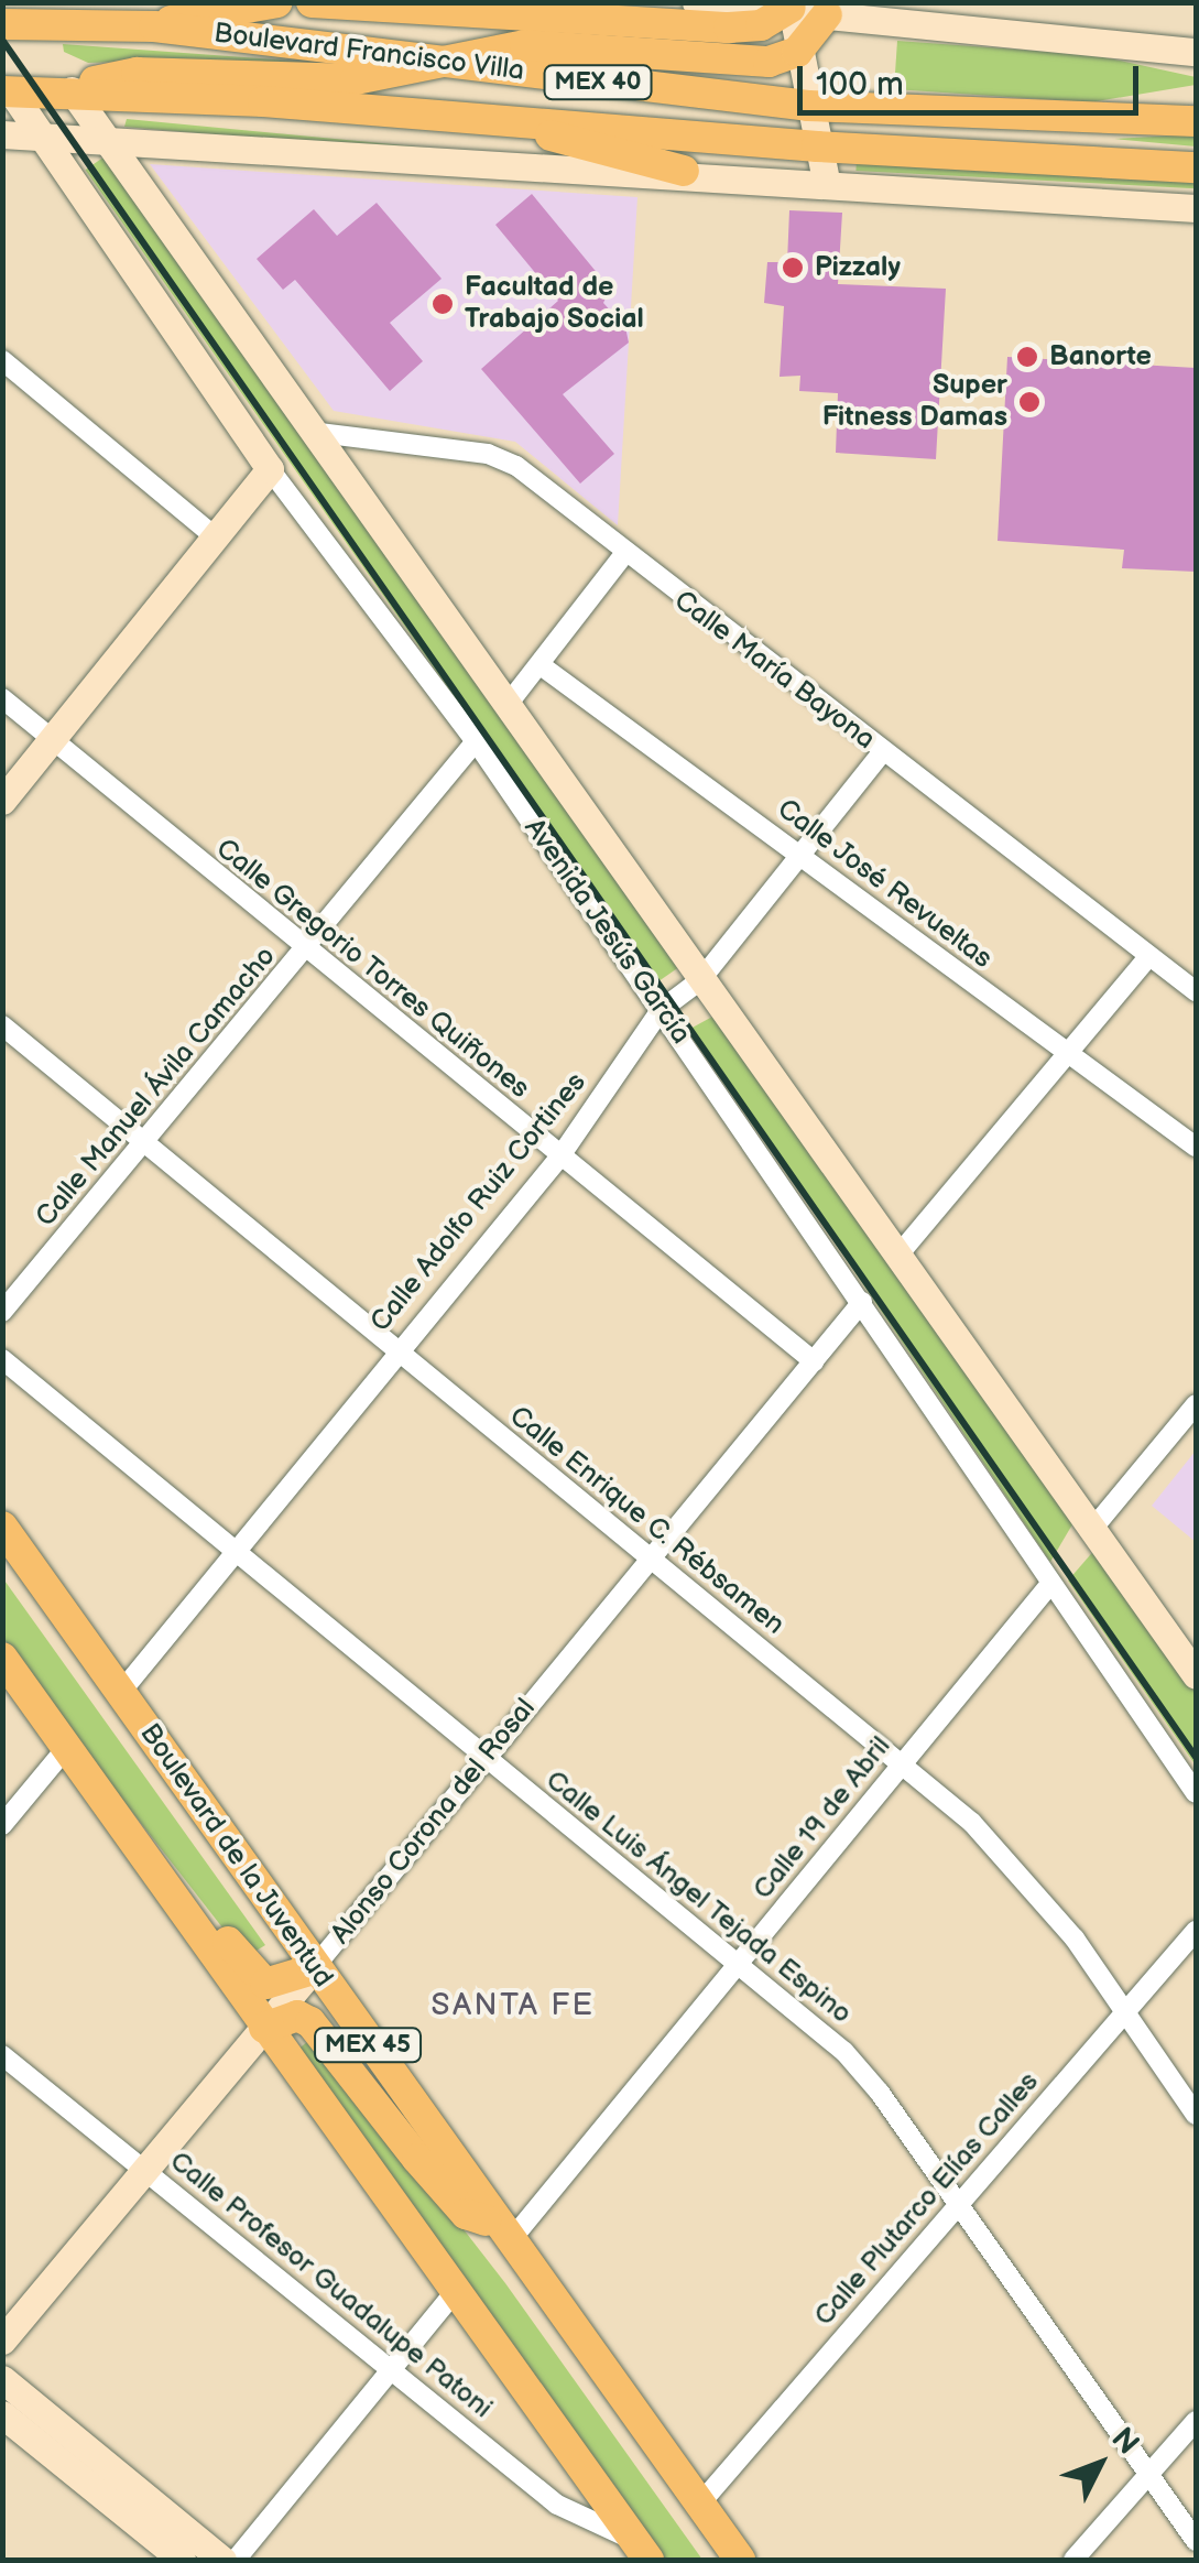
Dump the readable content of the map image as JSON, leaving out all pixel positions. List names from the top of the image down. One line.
{"streets":{"main road":["Boulevard Francisco Villa","MEX 40","Boulevard de la Juventud","MEX 45"],"street":["Calle María Bayona","Calle José Revueltas","Avenida Jesús García","Calle Gregorio Torres Quiñones","Calle Manuel Ávila Camacho","Calle Adolfo Ruiz Cortines","Calle Enrique C. Rébsamen","Calle 19 de Abril","Alonso Corona del Rosal","Calle Luis Ángel Tejada Espino","Calle Plutarco Elías Calles","Calle Profesor Guadalupe Patoni"]},"crossings":[["Boulevard Francisco Villa","Avenida Jesús García"],["Calle María Bayona","Avenida Jesús García"],["Calle María Bayona","Calle Adolfo Ruiz Cortines"],["Calle José Revueltas","Calle Adolfo Ruiz Cortines"],["Avenida Jesús García","Calle Manuel Ávila Camacho"],["Avenida Jesús García","Calle Adolfo Ruiz Cortines"],["Avenida Jesús García","Calle 19 de Abril"],["Avenida Jesús García","Alonso Corona del Rosal"],["Calle Gregorio Torres Quiñones","Calle Manuel Ávila Camacho"],["Calle Gregorio Torres Quiñones","Calle Adolfo Ruiz Cortines"],["Calle Gregorio Torres Quiñones","Alonso Corona del Rosal"],["Calle Manuel Ávila Camacho","Calle Enrique C. Rébsamen"],["Calle Adolfo Ruiz Cortines","Calle Enrique C. Rébsamen"],["Calle Adolfo Ruiz Cortines","Boulevard de la Juventud"],["Calle Adolfo Ruiz Cortines","Calle Luis Ángel Tejada Espino"],["Calle Enrique C. Rébsamen","Calle 19 de Abril"],["Calle Enrique C. Rébsamen","Alonso Corona del Rosal"],["Calle Enrique C. Rébsamen","Calle Plutarco Elías Calles"],["Calle 19 de Abril","Boulevard de la Juventud"],["Calle 19 de Abril","Calle Luis Ángel Tejada Espino"],["Alonso Corona del Rosal","Boulevard de la Juventud"],["Alonso Corona del Rosal","Calle Luis Ángel Tejada Espino"],["Alonso Corona del Rosal","MEX 45"],["Alonso Corona del Rosal","Calle Profesor Guadalupe Patoni"],["Boulevard de la Juventud","Calle Plutarco Elías Calles"],["Calle Luis Ángel Tejada Espino","Calle Plutarco Elías Calles"],["MEX 45","Calle Profesor Guadalupe Patoni"]],"districts":["SANTA FE"],"places":["Pizzaly","Facultad de Trabajo Social","Banorte","Super Fitness Damas"],"scale_bar":"100 m","north":"top right"}
